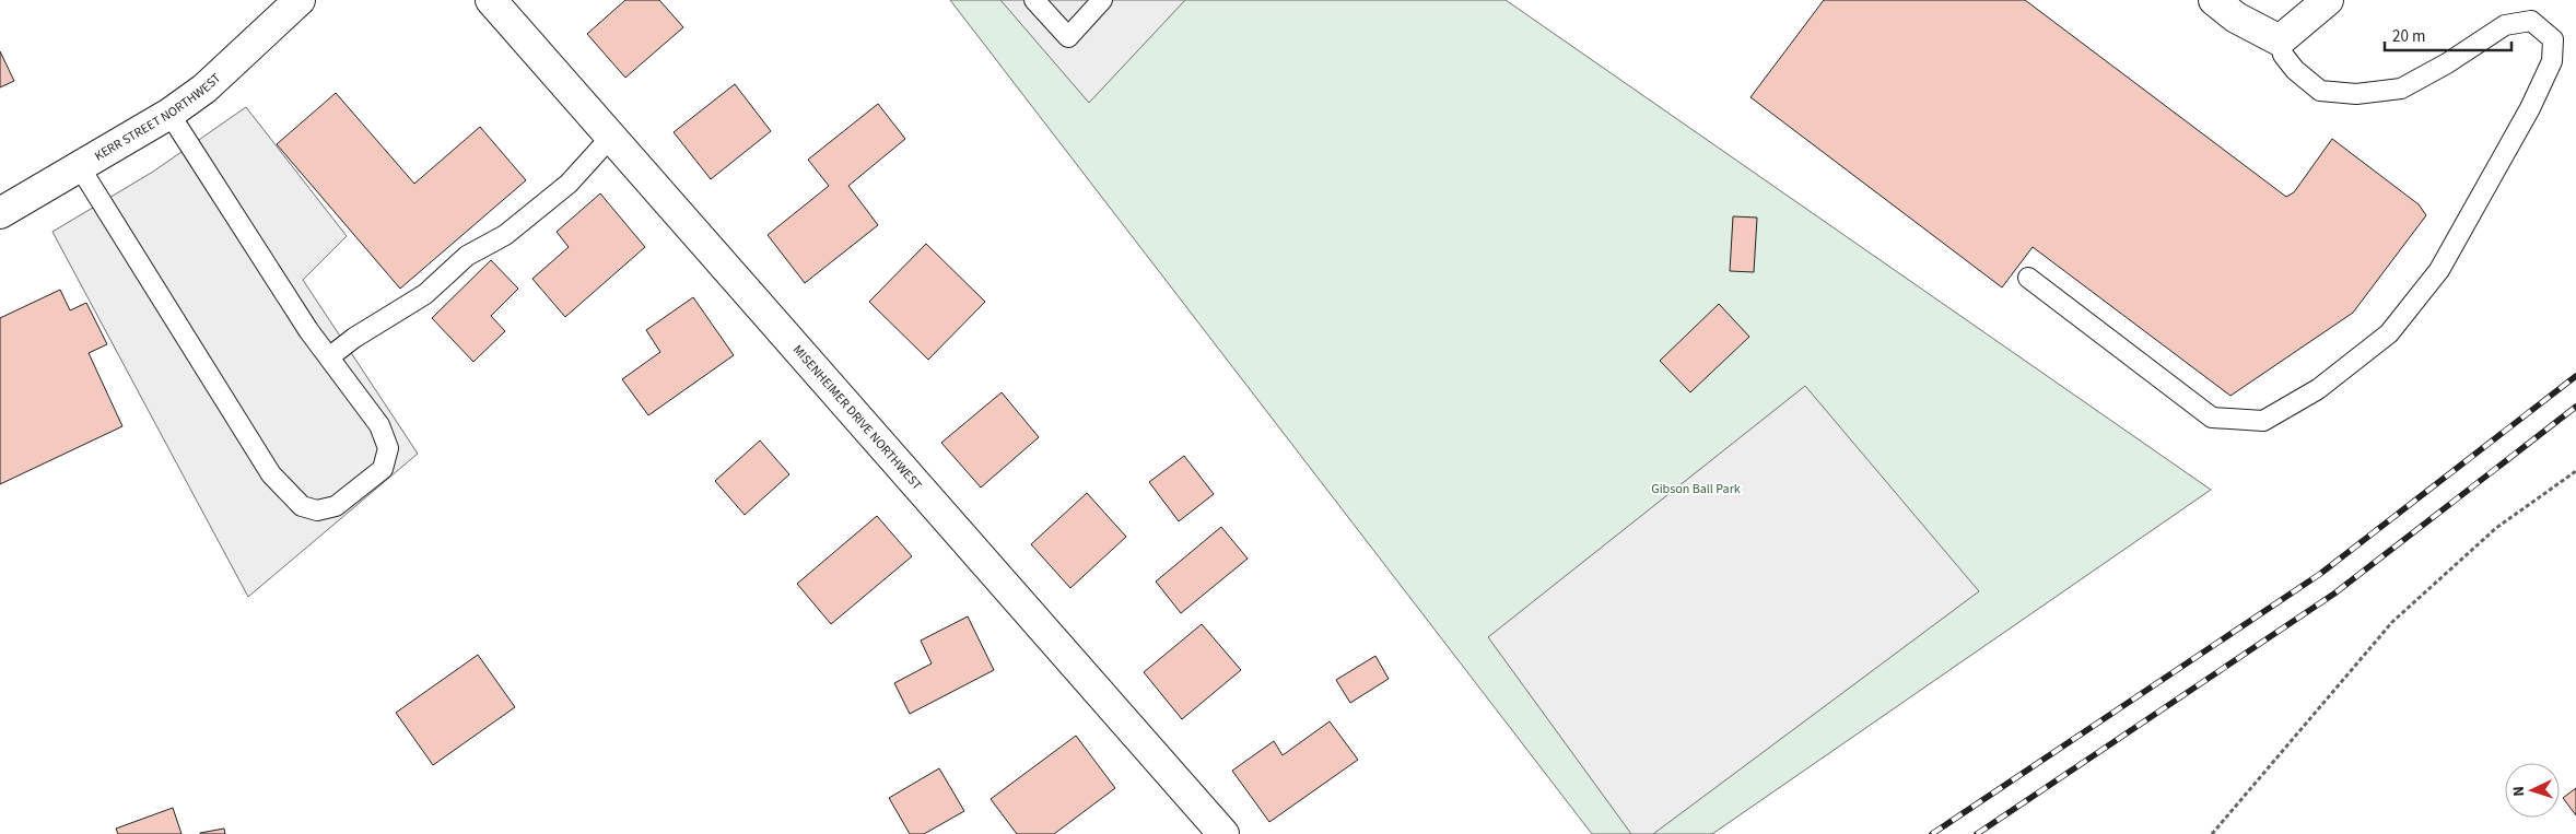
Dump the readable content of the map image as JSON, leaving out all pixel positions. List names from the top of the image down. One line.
{"streets":{"street":["KERR STREET NORTHWEST","MISENHEIMER DRIVE NORTHWEST"]},"parks":["Gibson Ball Park"],"scale_bar":"20 m","north":"left"}
